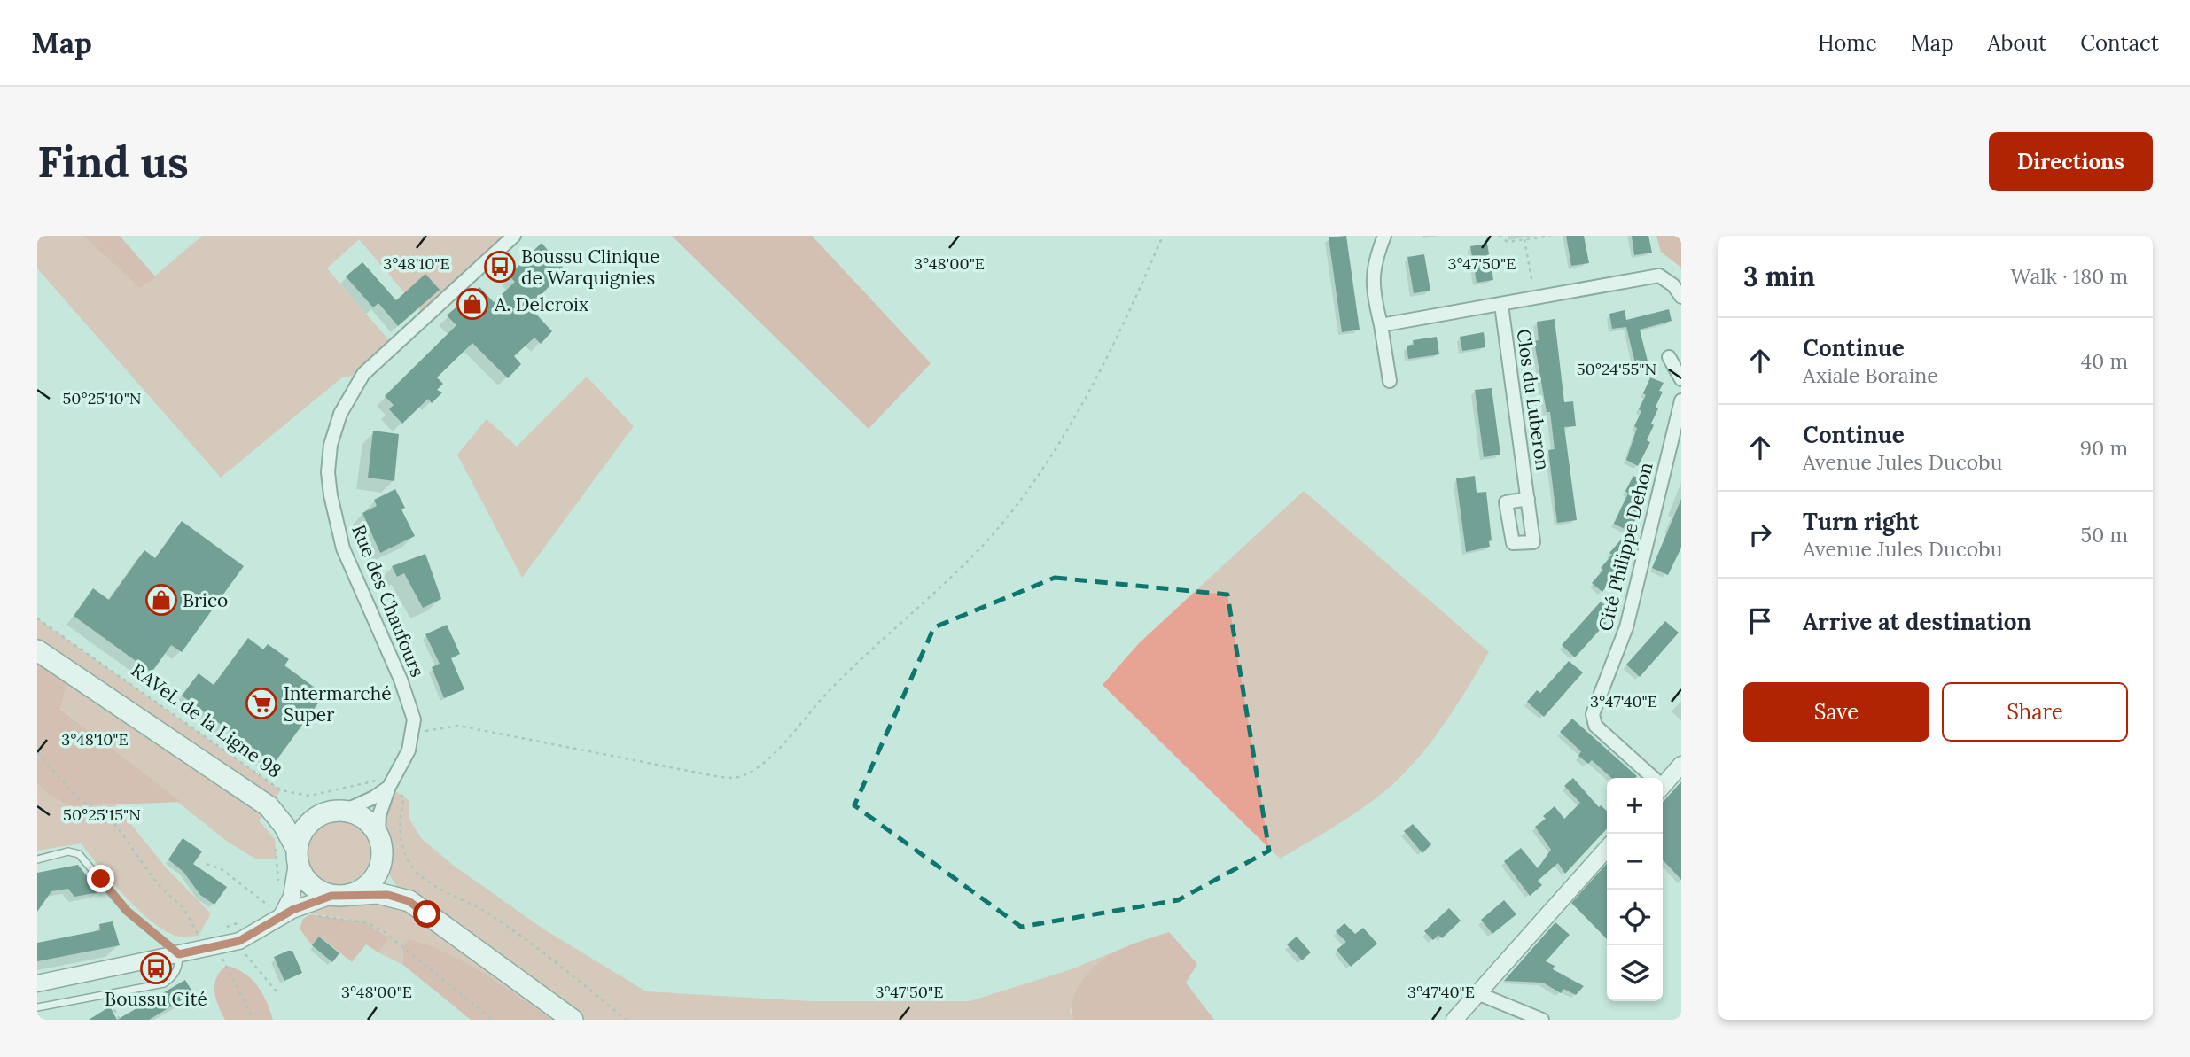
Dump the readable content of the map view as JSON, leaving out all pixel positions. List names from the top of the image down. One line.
{"streets":{"street":["Clos du Luberon","Cité Philippe Dehon","Rue des Chaufours"],"path":["RAVeL de la Ligne 98"]},"crossings":[["Rue des Chaufours","RAVeL de la Ligne 98"]],"places":{"bus stop":["Boussu Clinique de Warquignies","Boussu Cité"],"shop":["A. Delcroix","Brico"],"supermarket":["Intermarché Super"]},"page":{"header":"Map","nav":["Home","Map","About","Contact"],"buttons":["Directions",["Save","Share"]],"title":"Find us","heading":["3 min","Walk · 180 m"],"list":[["Continue","Axiale Boraine","40 m"],["Continue","Avenue Jules Ducobu","90 m"],["Turn right","Avenue Jules Ducobu","50 m"],"Arrive at destination"],"map_buttons":["+","−"]},"coordinates":["3°48'10\"E","3°48'00\"E","3°47'50\"E","50°24'55\"N","50°25'10\"N","3°47'40\"E","50°25'15\"N"]}
